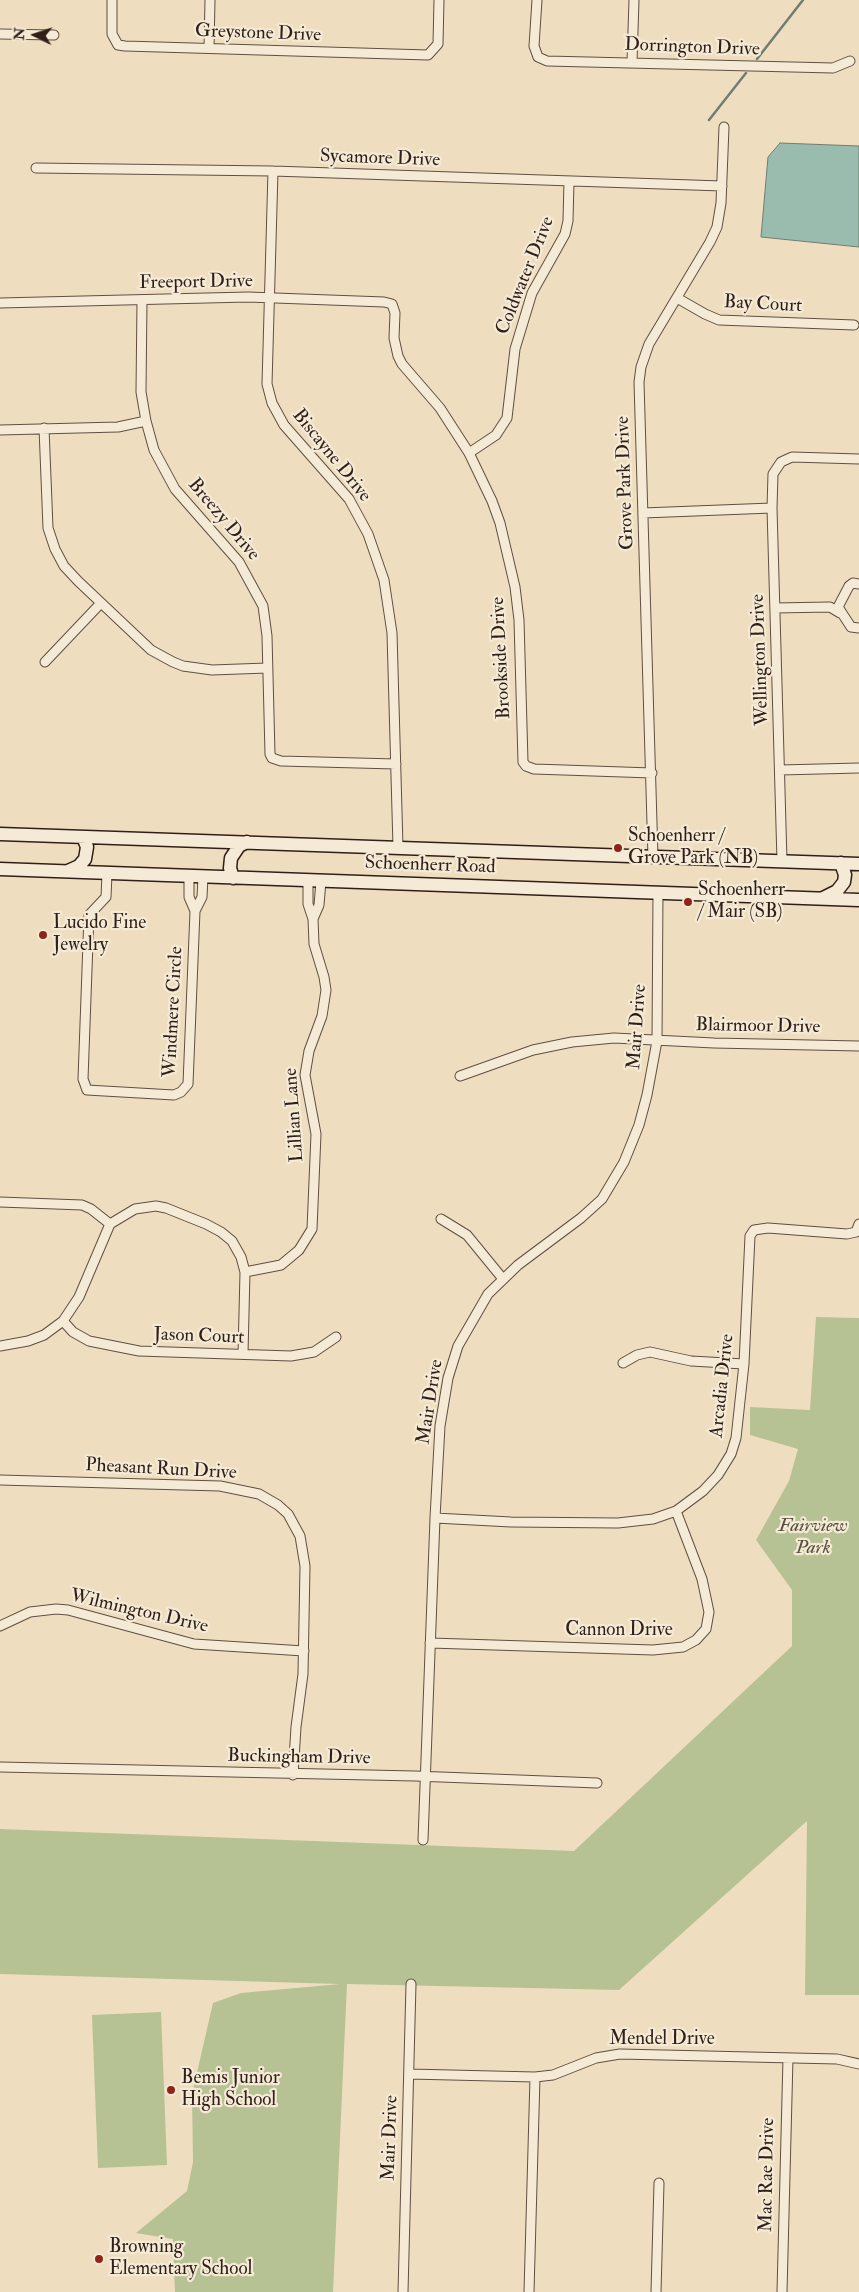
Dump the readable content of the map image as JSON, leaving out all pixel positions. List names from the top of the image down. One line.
{"streets":{"main road":["Schoenherr Road"],"street":["Greystone Drive","Dorrington Drive","Sycamore Drive","Coldwater Drive","Freeport Drive","Bay Court","Biscayne Drive","Grove Park Drive","Breezy Drive","Brookside Drive","Wellington Drive","Windmere Circle","Mair Drive","Blairmoor Drive","Lillian Lane","Jason Court","Arcadia Drive","Pheasant Run Drive","Wilmington Drive","Cannon Drive","Buckingham Drive","Mendel Drive","Mac Rae Drive"]},"crossings":[["Sycamore Drive","Coldwater Drive"],["Sycamore Drive","Biscayne Drive"],["Sycamore Drive","Grove Park Drive"],["Coldwater Drive","Brookside Drive"],["Freeport Drive","Biscayne Drive"],["Freeport Drive","Breezy Drive"],["Freeport Drive","Brookside Drive"],["Bay Court","Grove Park Drive"],["Biscayne Drive","Breezy Drive"],["Biscayne Drive","Schoenherr Road"],["Grove Park Drive","Brookside Drive"],["Grove Park Drive","Schoenherr Road"],["Wellington Drive","Schoenherr Road"],["Schoenherr Road","Windmere Circle"],["Schoenherr Road","Mair Drive"],["Schoenherr Road","Lillian Lane"],["Mair Drive","Blairmoor Drive"],["Mair Drive","Arcadia Drive"],["Mair Drive","Cannon Drive"],["Mair Drive","Buckingham Drive"],["Mair Drive","Mendel Drive"],["Arcadia Drive","Cannon Drive"],["Pheasant Run Drive","Wilmington Drive"],["Pheasant Run Drive","Buckingham Drive"],["Mendel Drive","Mac Rae Drive"]],"parks":["Fairview Park"],"places":["Schoenherr / Grove Park (NB)","Schoenherr / Mair (SB)","Lucido Fine Jewelry","Bemis Junior High School","Browning Elementary School"],"north":"left"}
